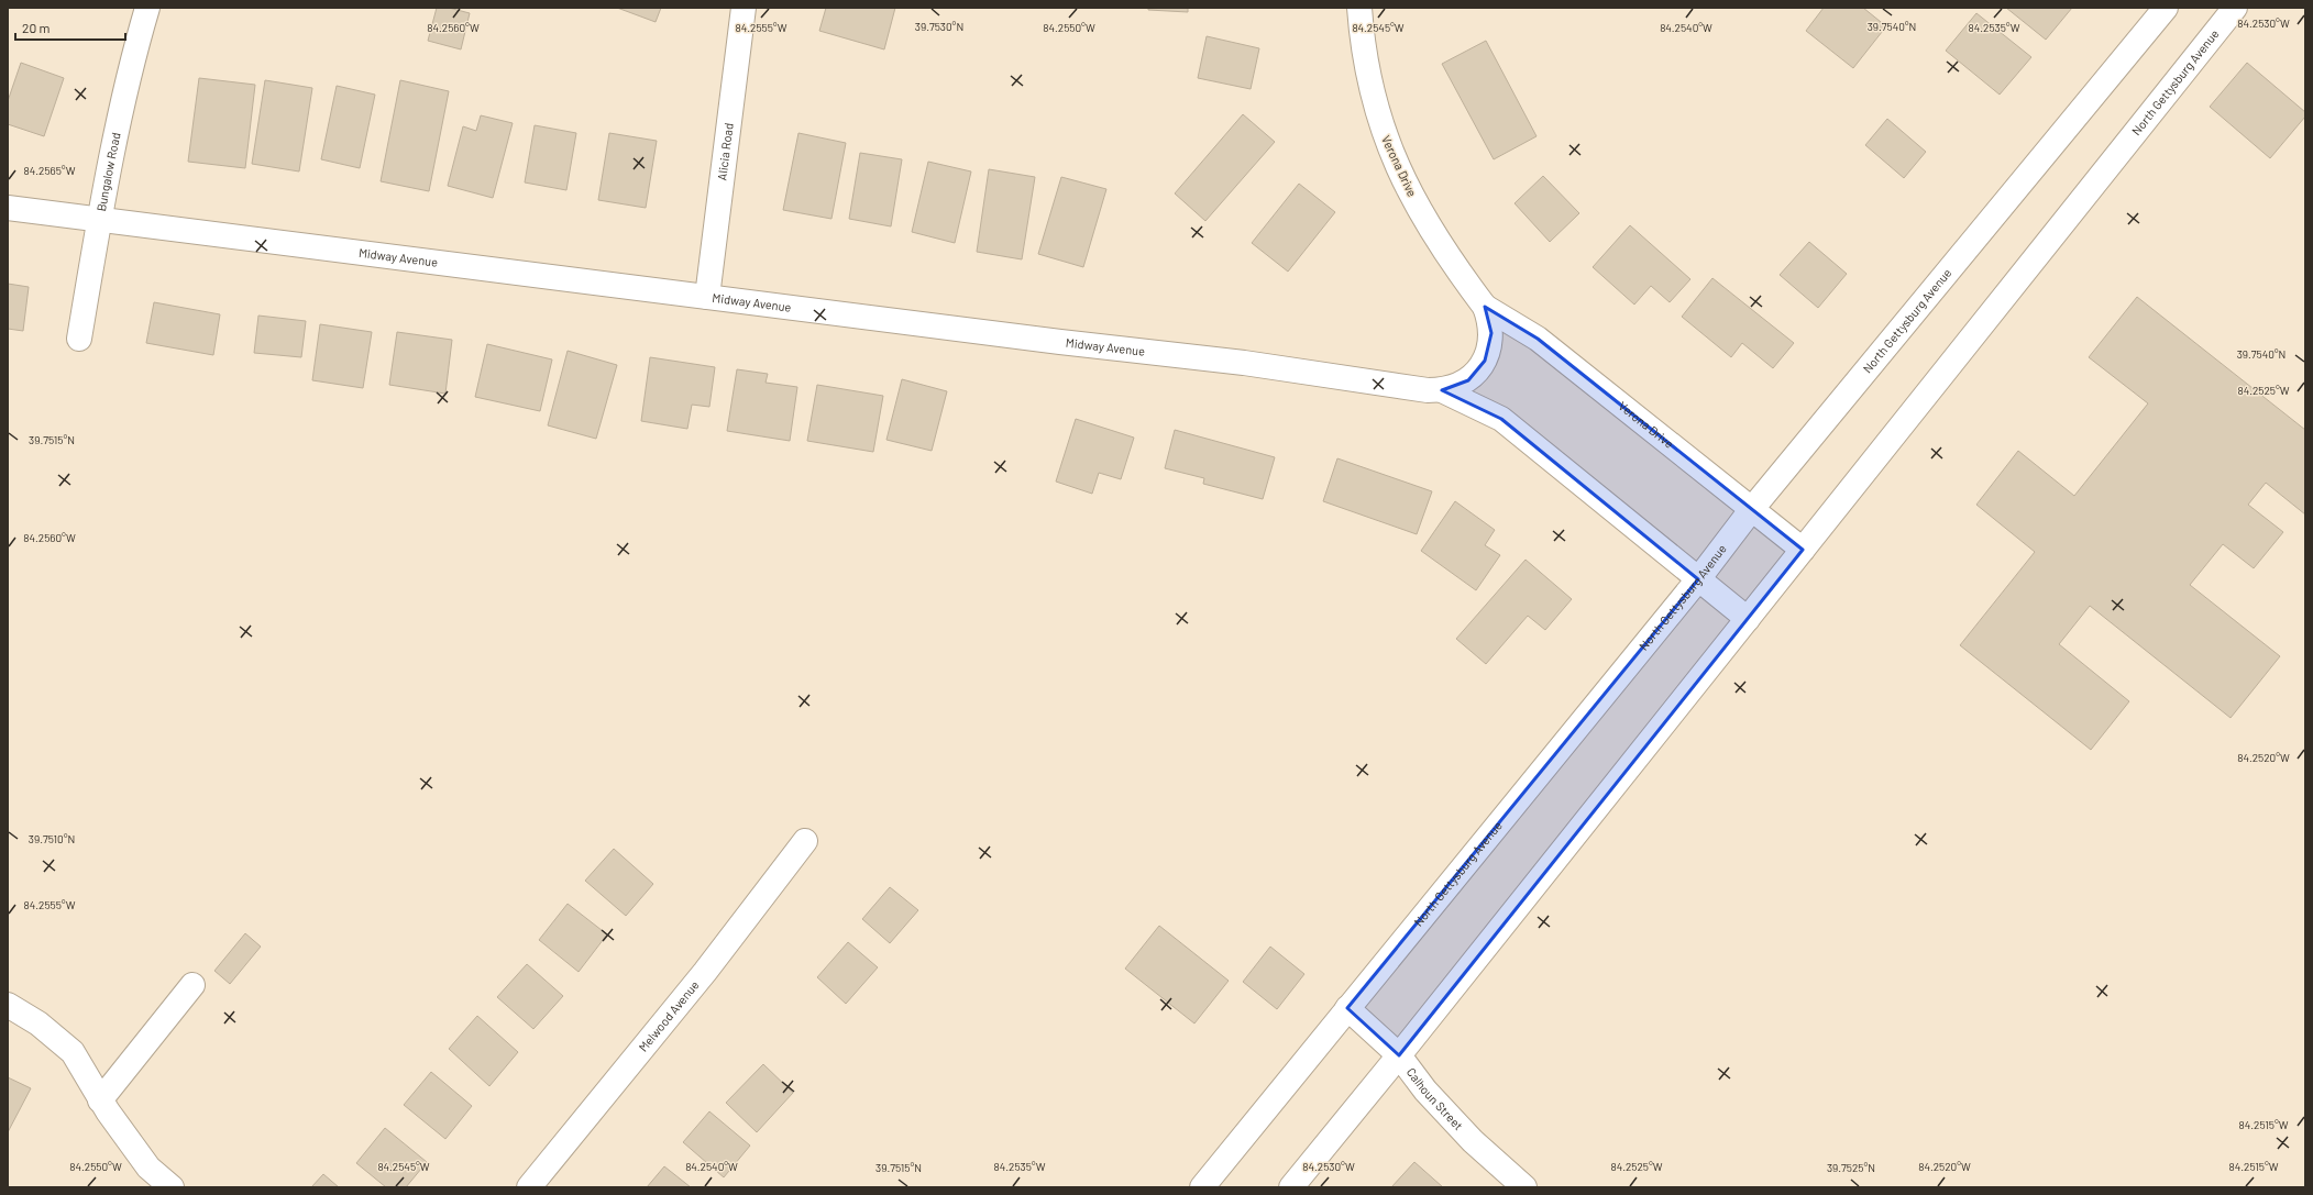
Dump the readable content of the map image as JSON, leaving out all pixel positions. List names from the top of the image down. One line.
{"streets":{"street":["North Gettysburg Avenue","Alicia Road","Verona Drive","Bungalow Road","Midway Avenue","Melwood Avenue","Calhoun Street"]},"crossings":[["North Gettysburg Avenue","Verona Drive"],["North Gettysburg Avenue","Calhoun Street"],["Alicia Road","Midway Avenue"],["Verona Drive","Midway Avenue"],["Bungalow Road","Midway Avenue"]],"scale_bar":"20 m","coordinates":["84.2530°W","39.7530°N","39.7540°N","84.2560°W","84.2555°W","84.2550°W","84.2545°W","84.2540°W","84.2535°W","84.2565°W","84.2525°W","39.7515°N","84.2520°W","39.7510°N","84.2515°W","39.7525°N"]}
